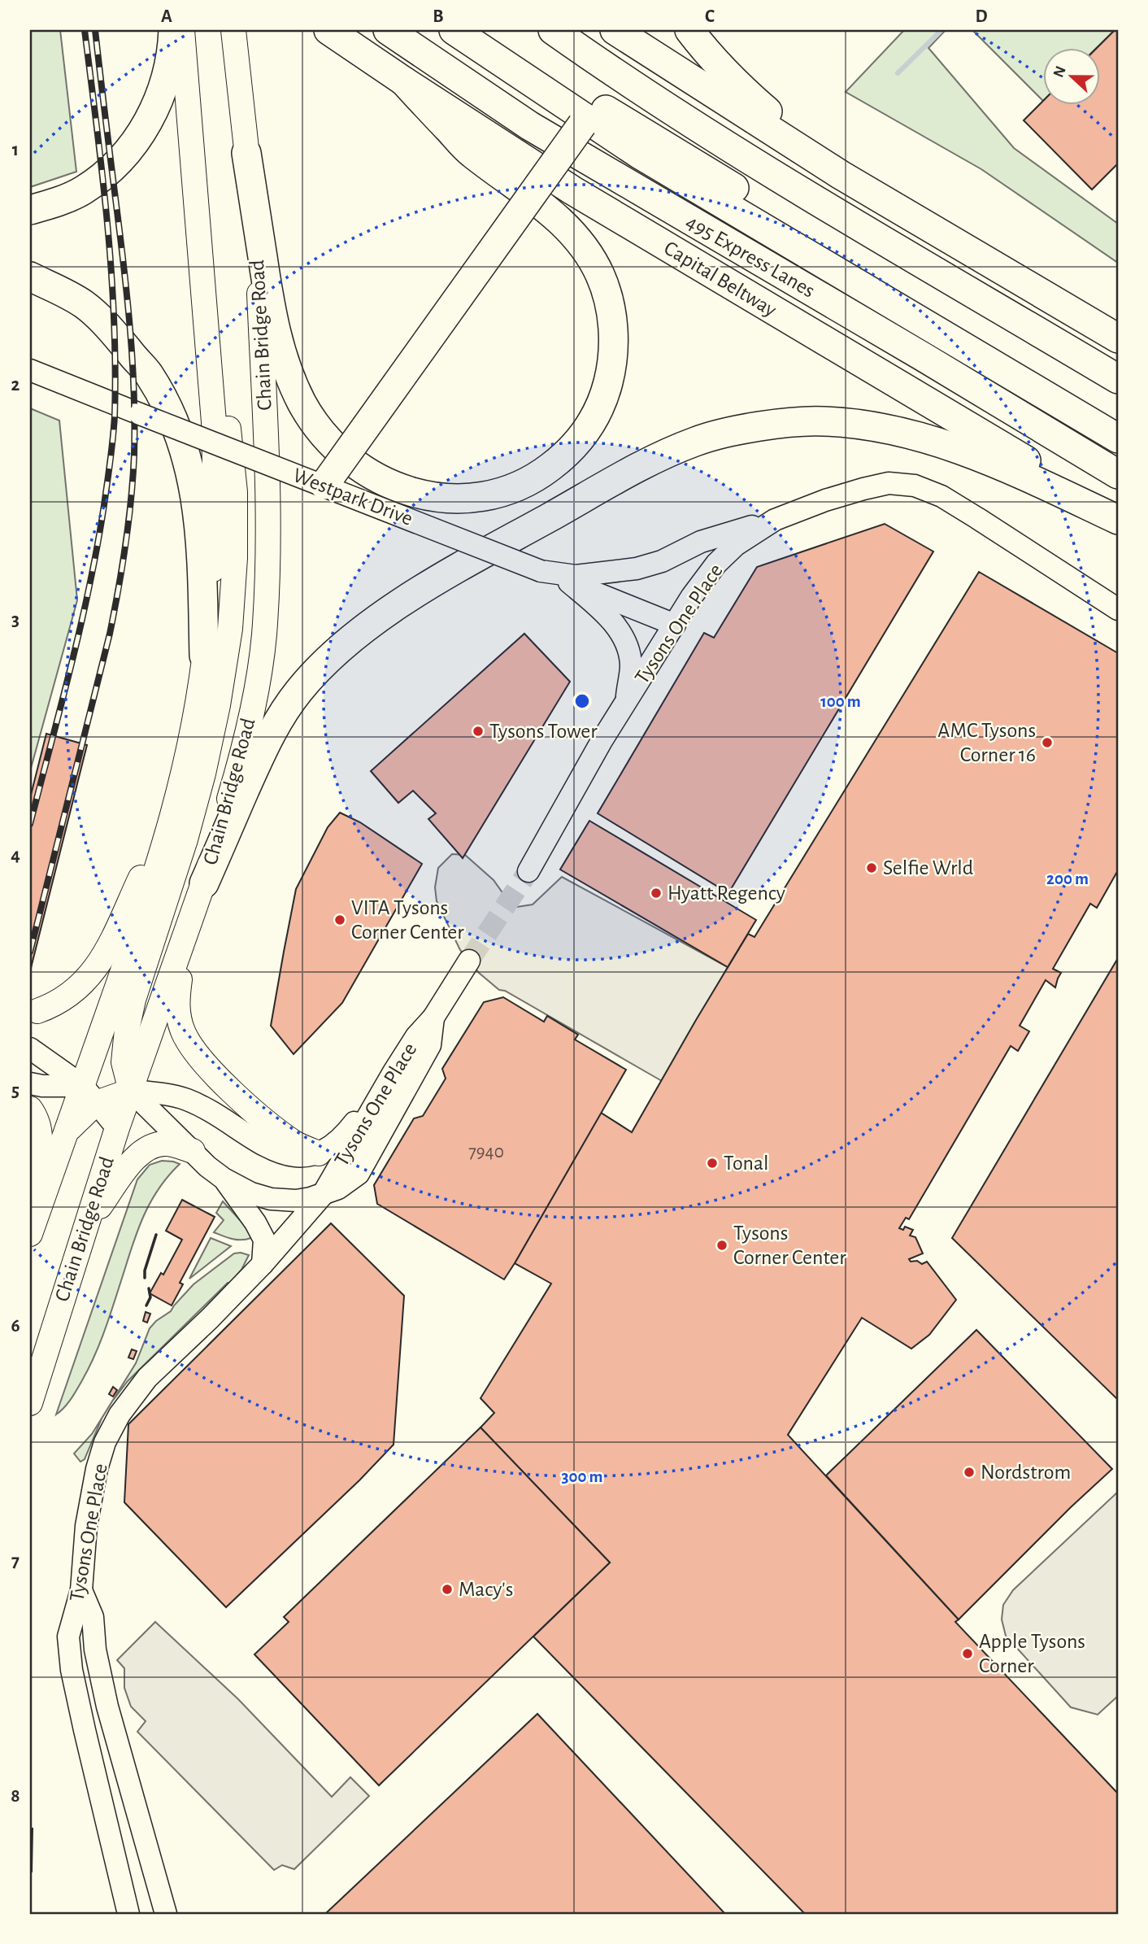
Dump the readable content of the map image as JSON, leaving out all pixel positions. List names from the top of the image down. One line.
{"streets":{"highway":["495 Express Lanes","Capital Beltway"],"main road":["Chain Bridge Road"],"street":["Westpark Drive","Tysons One Place"]},"crossings":[["Westpark Drive","Tysons One Place"]],"places":["Tysons Tower","AMC Tysons Corner 16","Selfie Wrld","Hyatt Regency","VITA Tysons Corner Center","Tonal","Tysons Corner Center","Nordstrom","Macy's","Apple Tysons Corner"],"house_numbers":["7940"],"north":"left","grid":{"columns":["A","B","C","D"],"rows":["1","2","3","4","5","6","7","8"]},"rings":["100 m","200 m","300 m"]}
